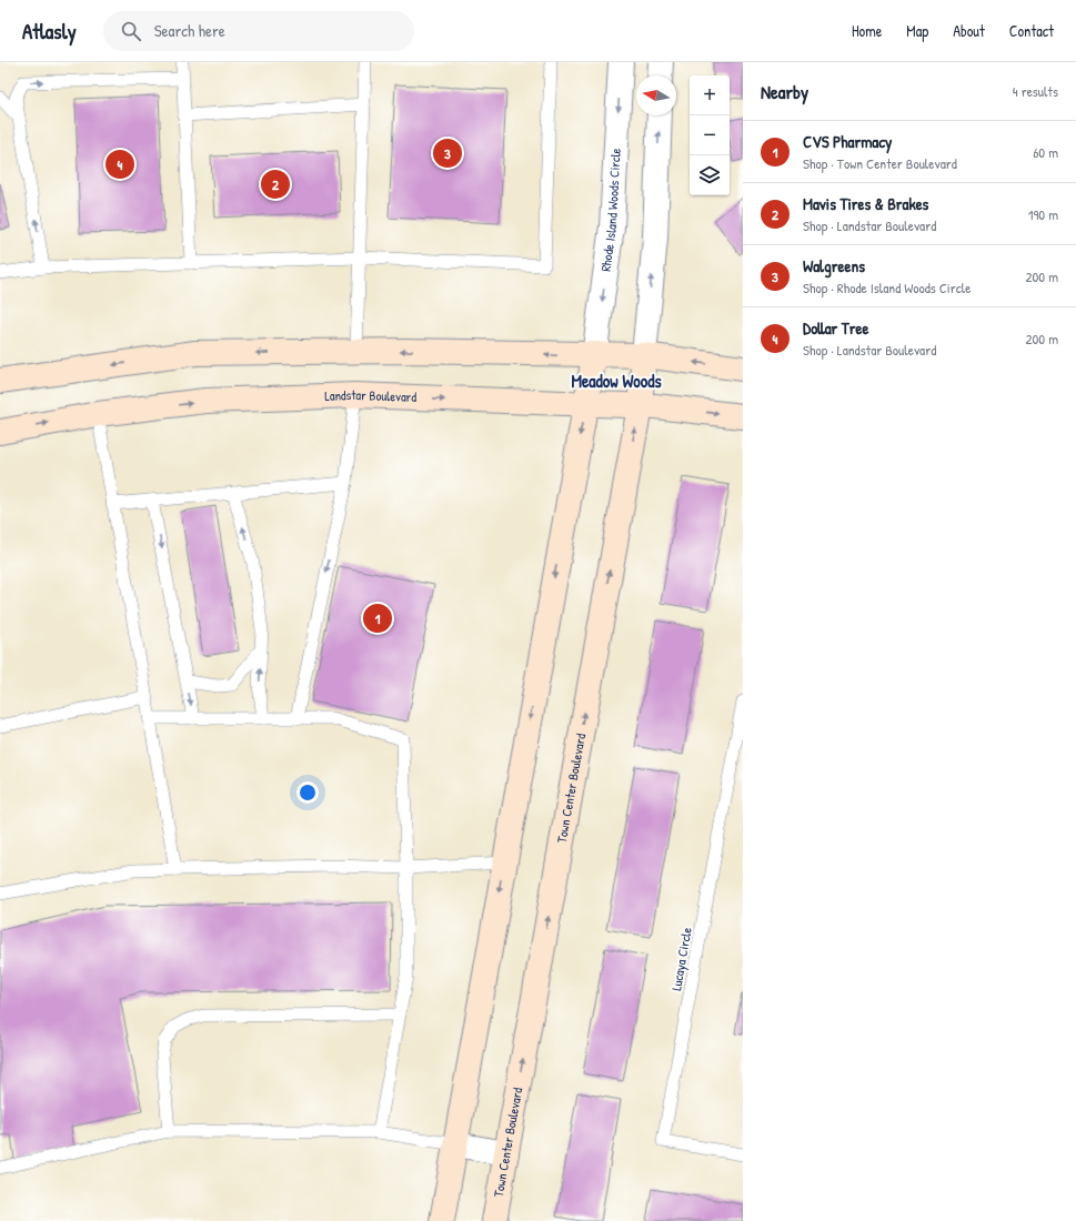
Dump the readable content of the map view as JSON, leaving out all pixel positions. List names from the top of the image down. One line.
{"streets":{"main road":["Landstar Boulevard","Town Center Boulevard"],"street":["Rhode Island Woods Circle"],"lane":["Lucaya Circle"]},"crossings":[["Landstar Boulevard","Town Center Boulevard"]],"districts":["Meadow Woods"],"north":"left","page":{"header":"Atlasly","search":"Search here","nav":["Home","Map","About","Contact"],"heading":["Nearby","4 results"],"map_buttons":["+","−"],"list":[{"mark":"1","name":"CVS Pharmacy","note":"Shop · Town Center Boulevard","value":"60 m"},{"mark":"2","name":"Mavis Tires & Brakes","note":"Shop · Landstar Boulevard","value":"190 m"},{"mark":"3","name":"Walgreens","note":"Shop · Rhode Island Woods Circle","value":"200 m"},{"mark":"4","name":"Dollar Tree","note":"Shop · Landstar Boulevard","value":"200 m"}],"pins":["3","4","2","1"]}}
